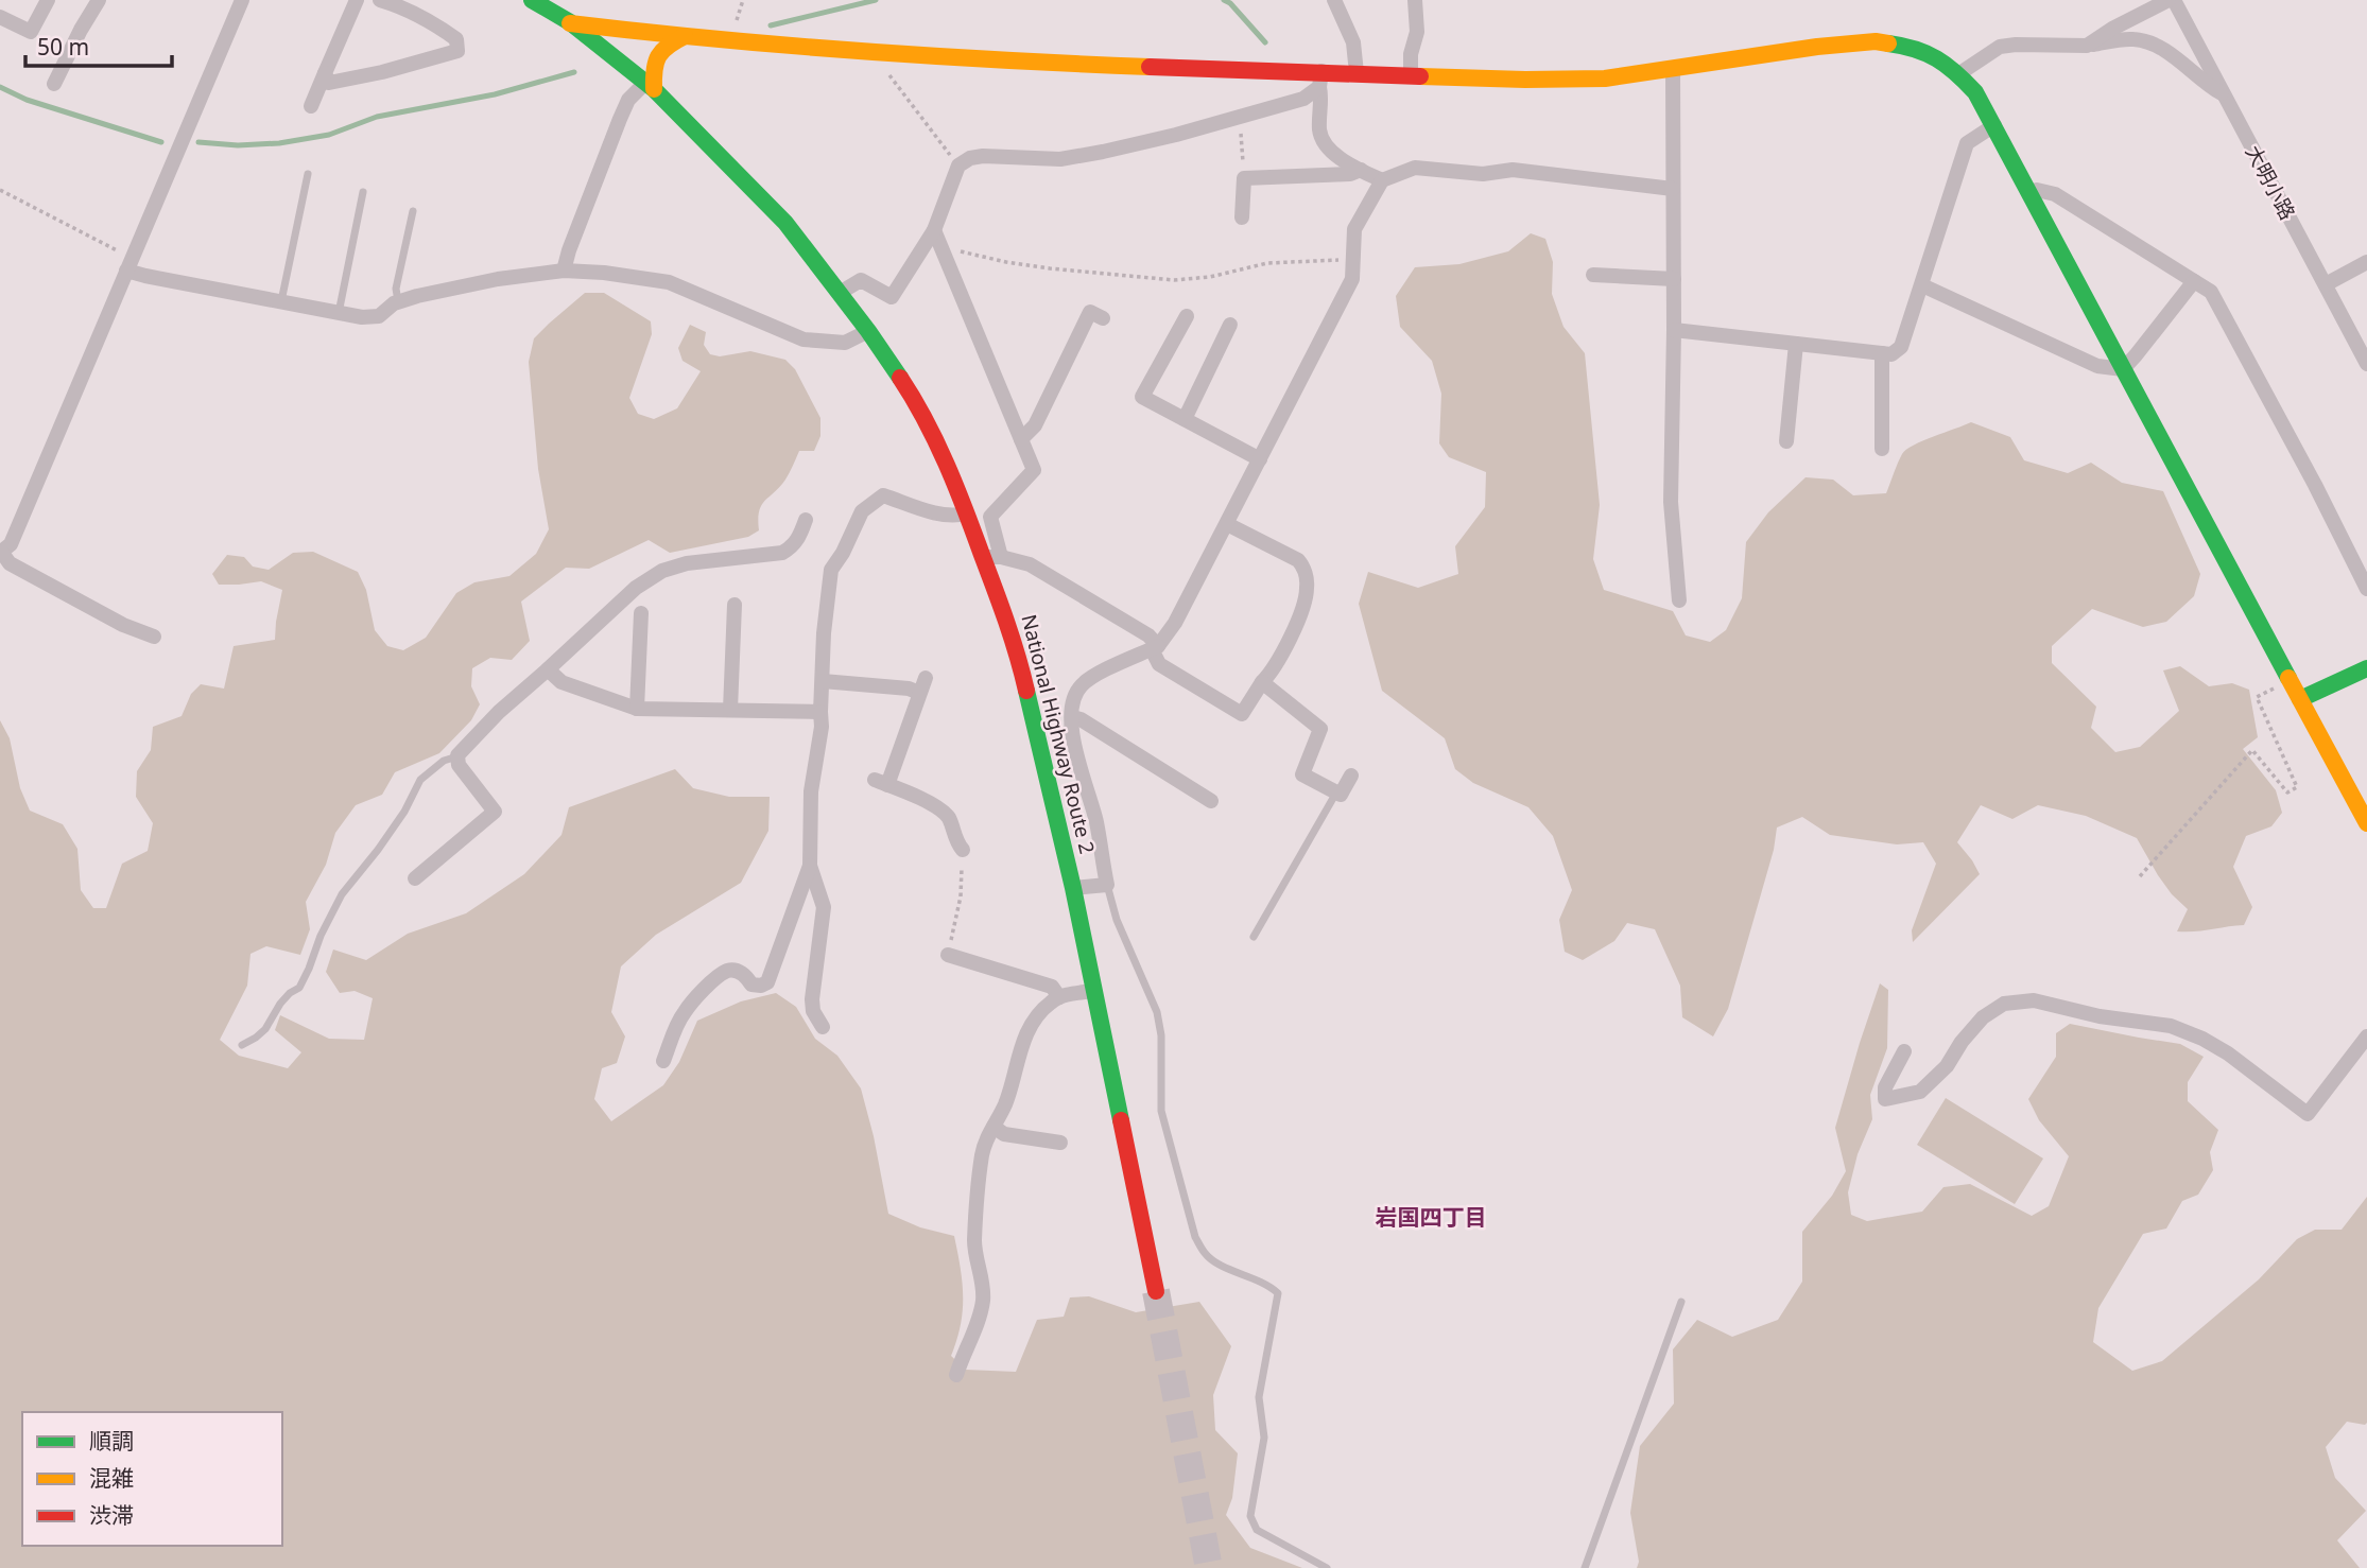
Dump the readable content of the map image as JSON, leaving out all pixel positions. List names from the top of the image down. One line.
{"streets":{"main road":["National Highway Route 2"],"street":["大明小路"]},"districts":["岩国四丁目"],"legend":["順調","混雑","渋滞"],"scale_bar":"50 m"}
